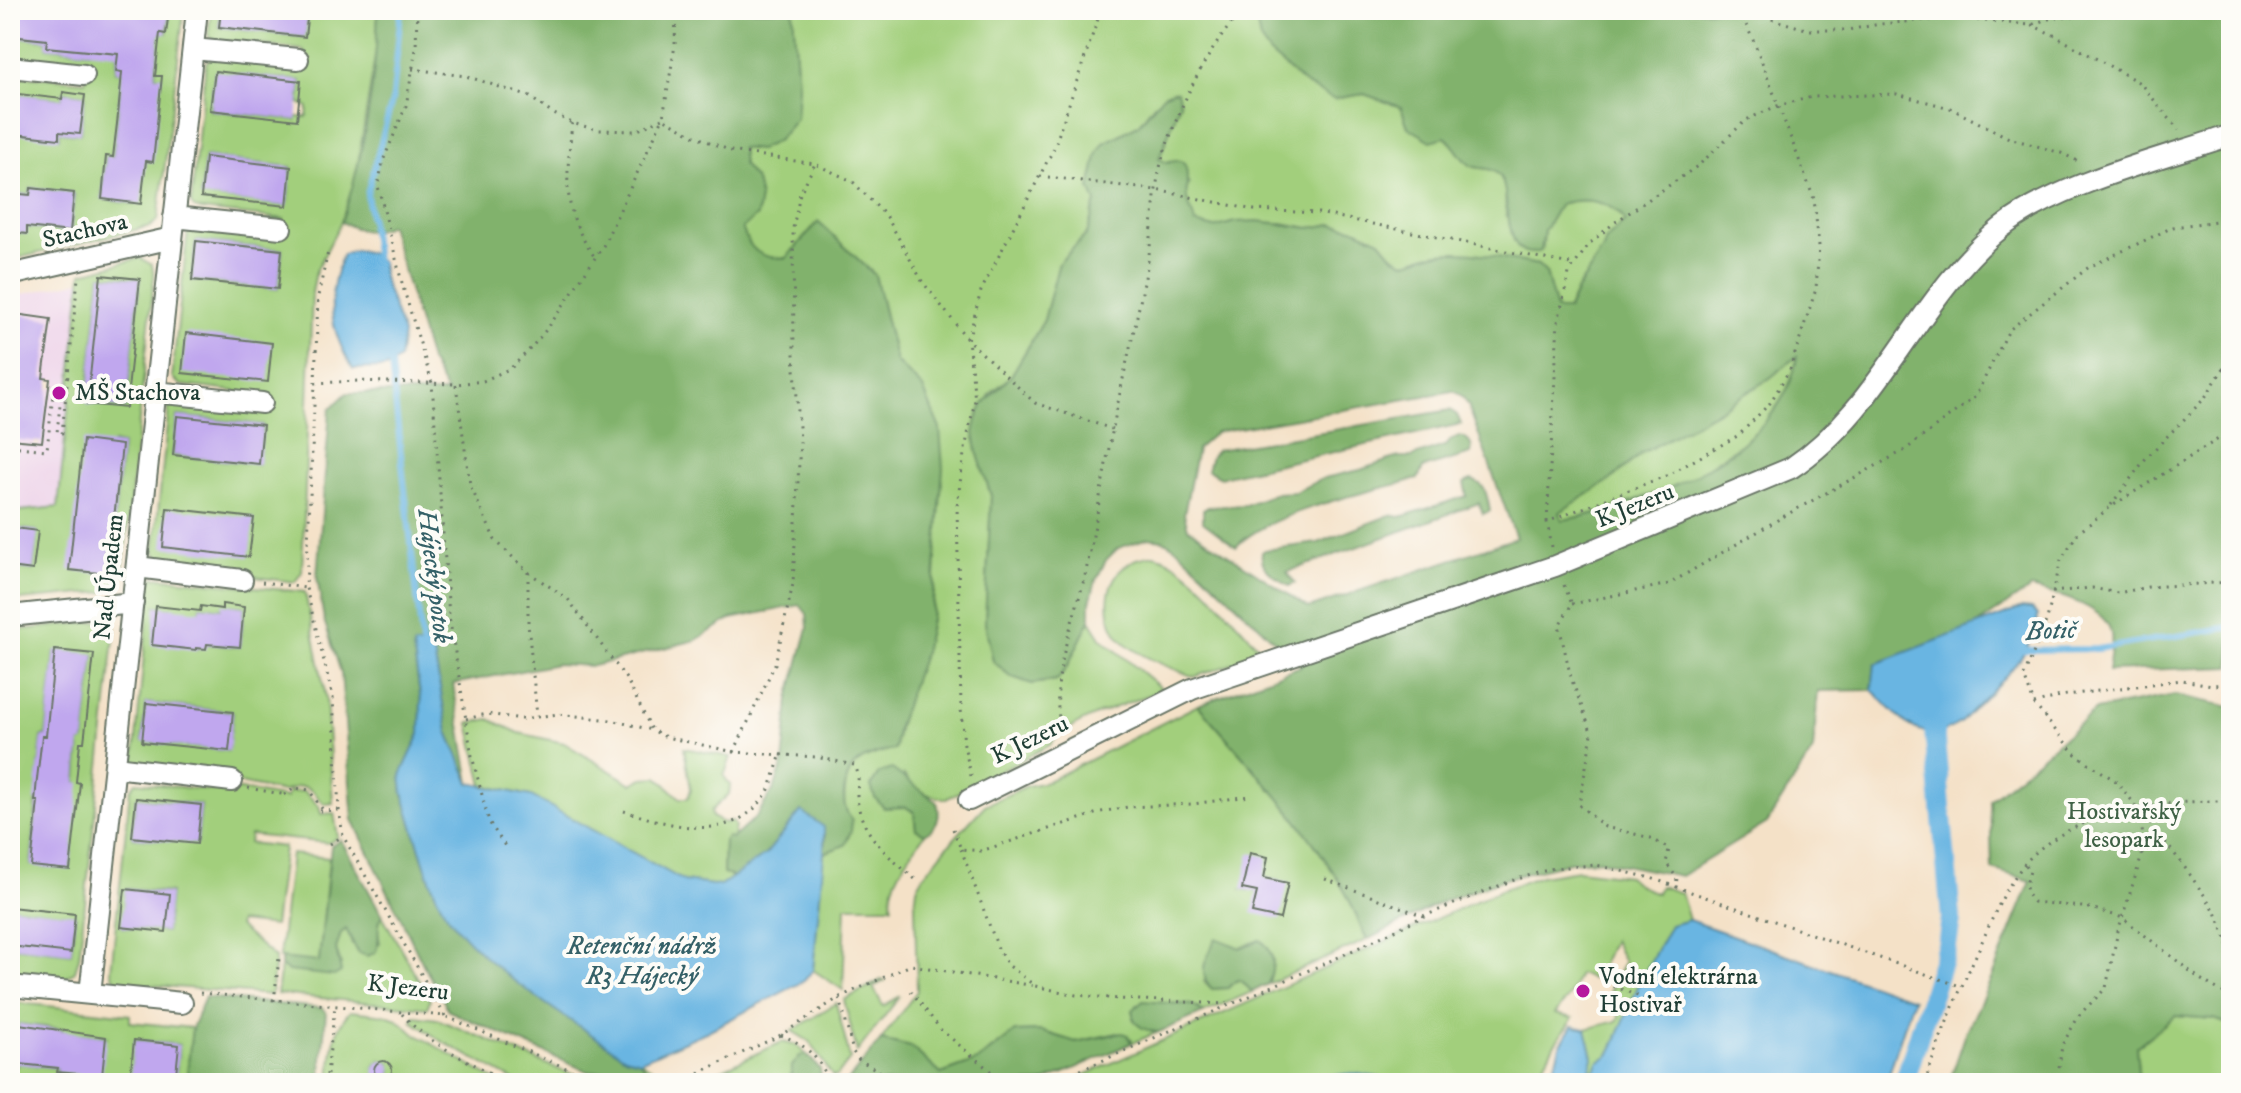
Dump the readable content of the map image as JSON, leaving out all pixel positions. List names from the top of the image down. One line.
{"streets":{"street":["Stachova","K Jezeru","Nad Úpadem"]},"crossings":[["Stachova","Nad Úpadem"]],"water":["Hájecký potok","Botič","Retenční nádrž R3 Hájecký"],"parks":["Hostivařský lesopark"],"places":["MŠ Stachova","Vodní elektrárna Hostivař"]}
